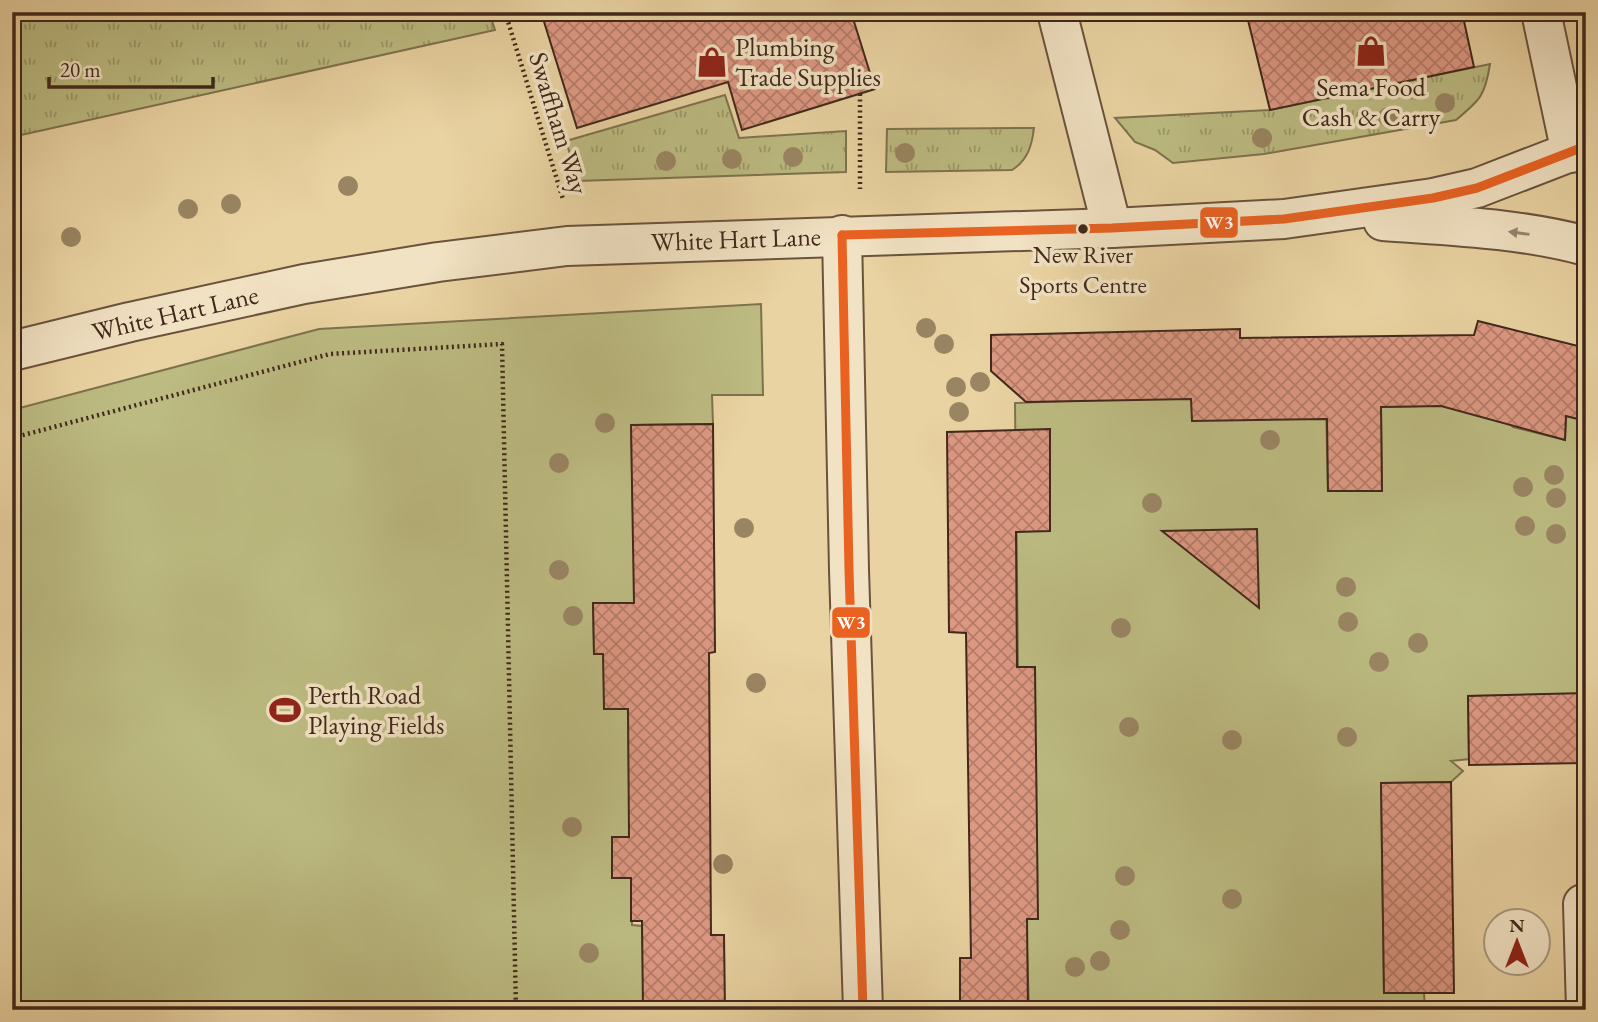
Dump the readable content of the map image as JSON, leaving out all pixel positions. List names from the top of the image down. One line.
{"streets":{"street":["White Hart Lane"],"path":["Swaffham Way"]},"crossings":[["Swaffham Way","White Hart Lane"]],"places":{"shop":["Sema Food Cash & Carry","Plumbing Trade Supplies"],"other":["New River Sports Centre"],"sports":["Perth Road Playing Fields"]},"lines":["transit line W3"],"scale_bar":"20 m","north":"top"}
